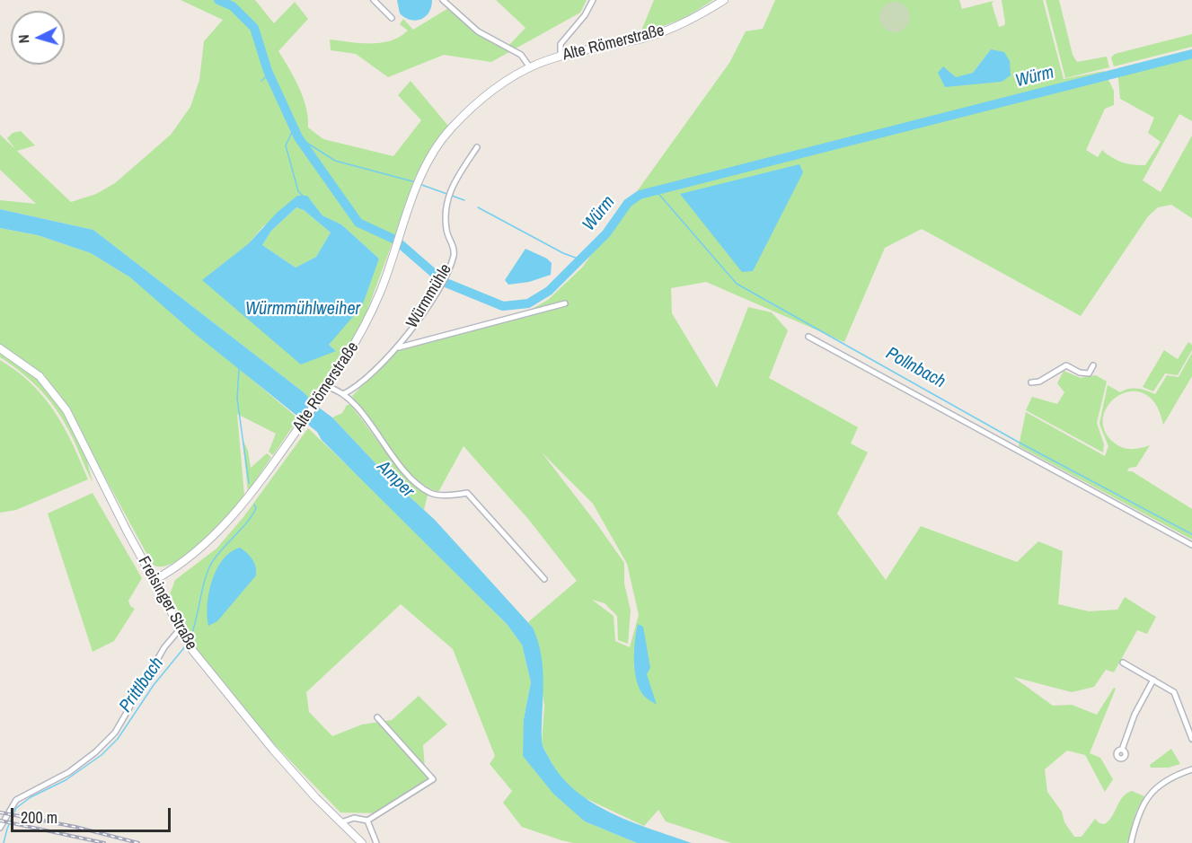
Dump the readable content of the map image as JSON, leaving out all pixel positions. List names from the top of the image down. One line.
{"streets":{"main road":["Alte Römerstraße","Freisinger Straße"],"street":["Würmmühle"]},"crossings":[["Alte Römerstraße","Freisinger Straße"]],"water":["Würm","Würmmühlweiher","Pollnbach","Amper","Prittlbach"],"scale_bar":"200 m","north":"left"}
